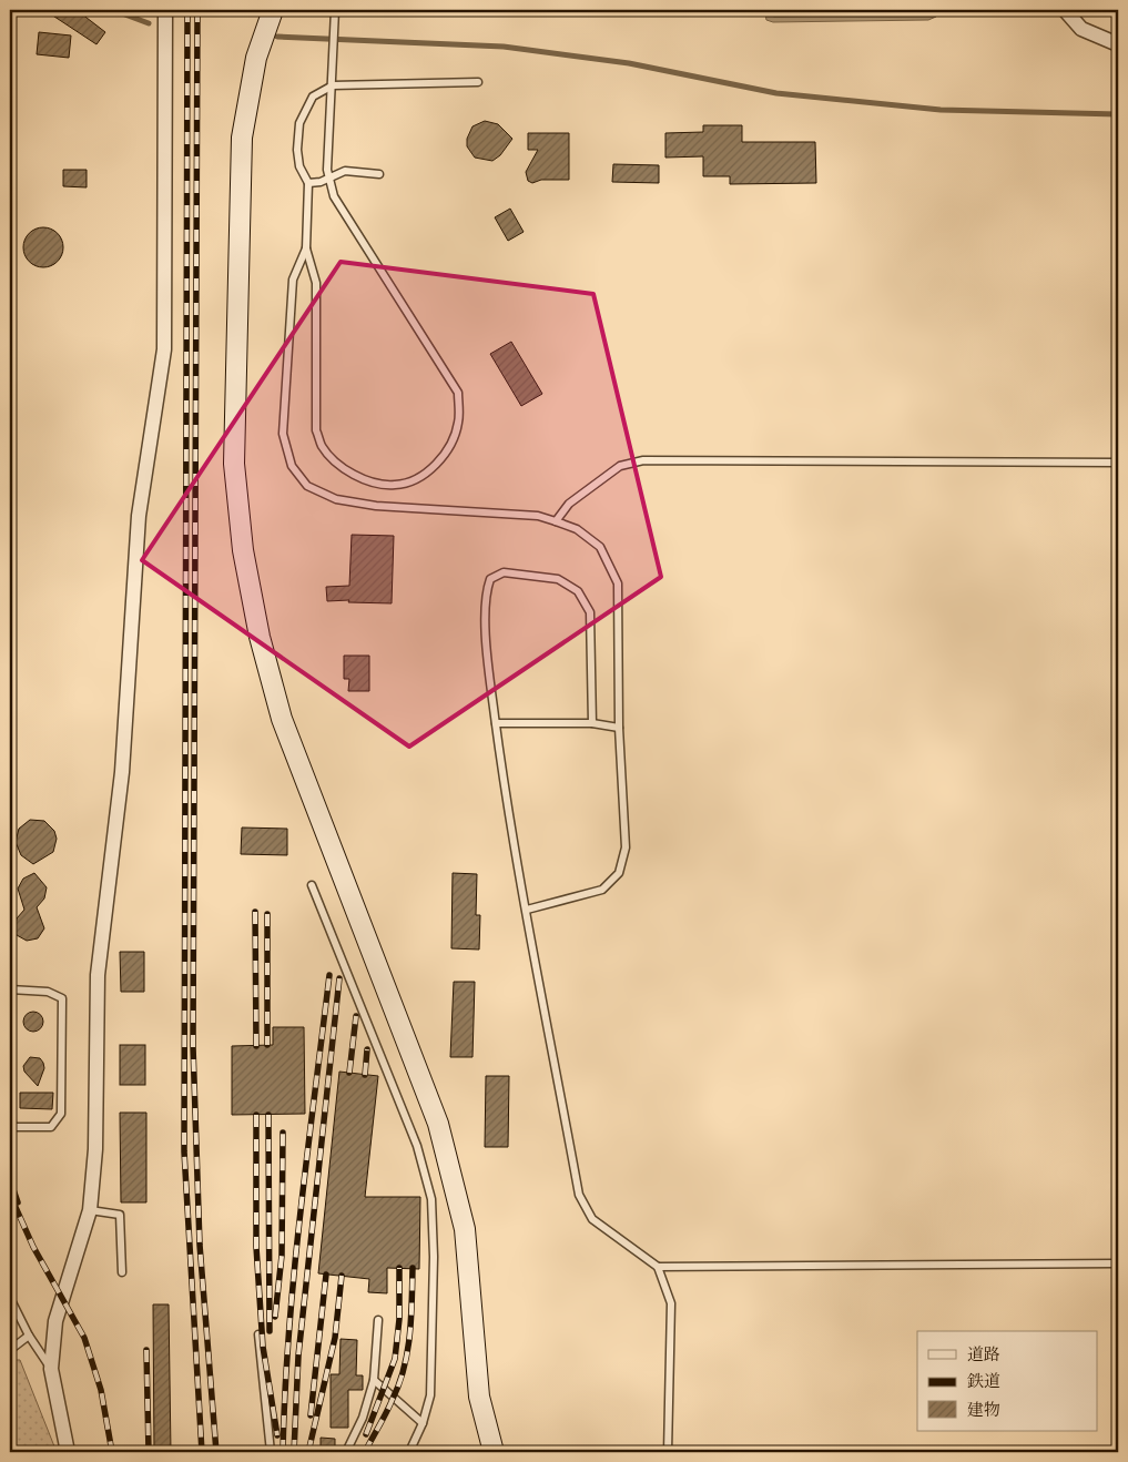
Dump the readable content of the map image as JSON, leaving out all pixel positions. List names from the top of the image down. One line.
{"legend":["道路","鉄道","建物"]}
